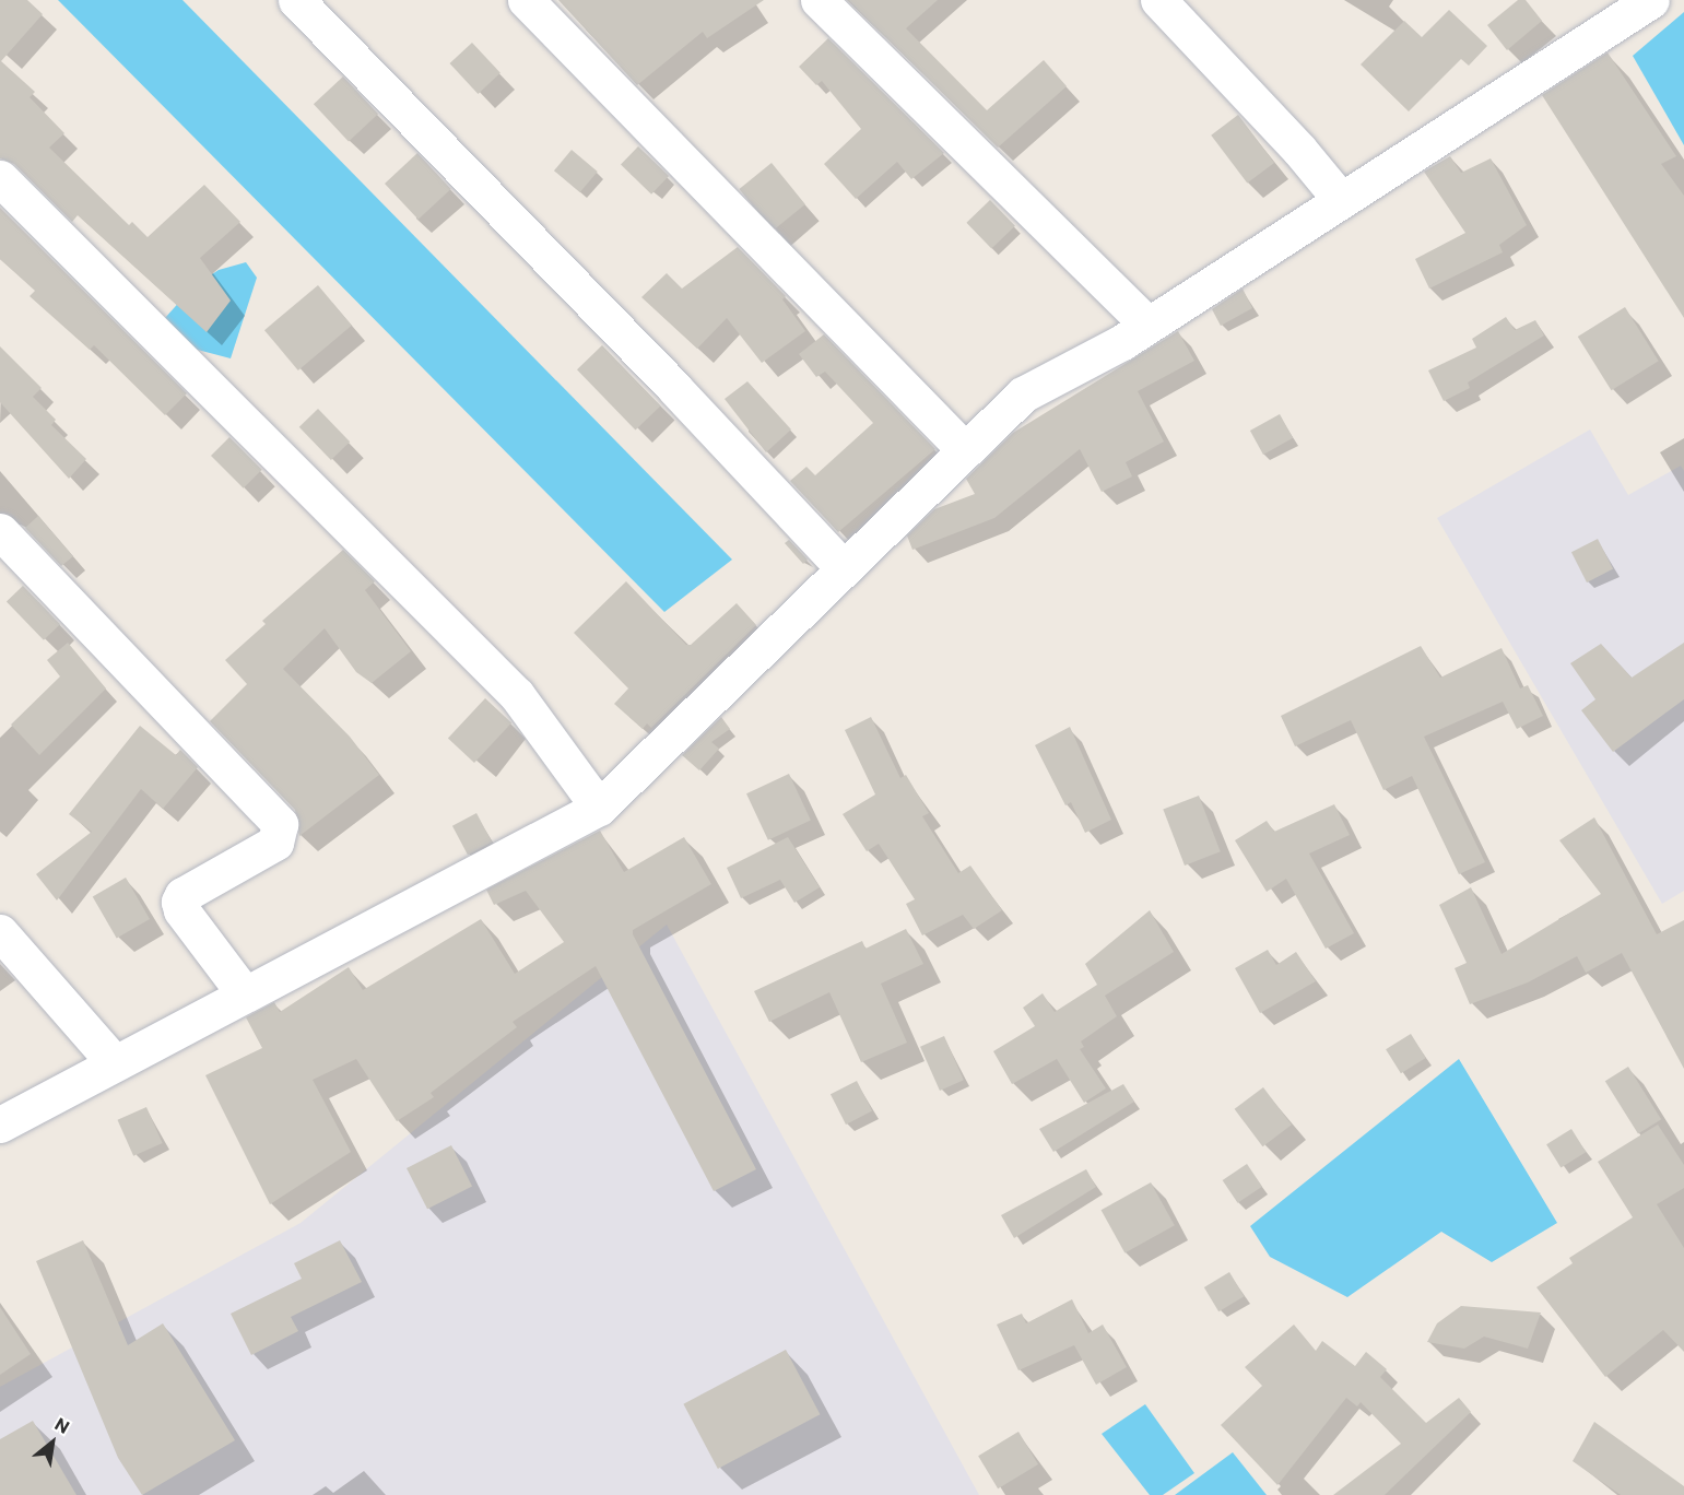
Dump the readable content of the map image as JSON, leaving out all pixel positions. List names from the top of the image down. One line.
{"north":"top right"}
